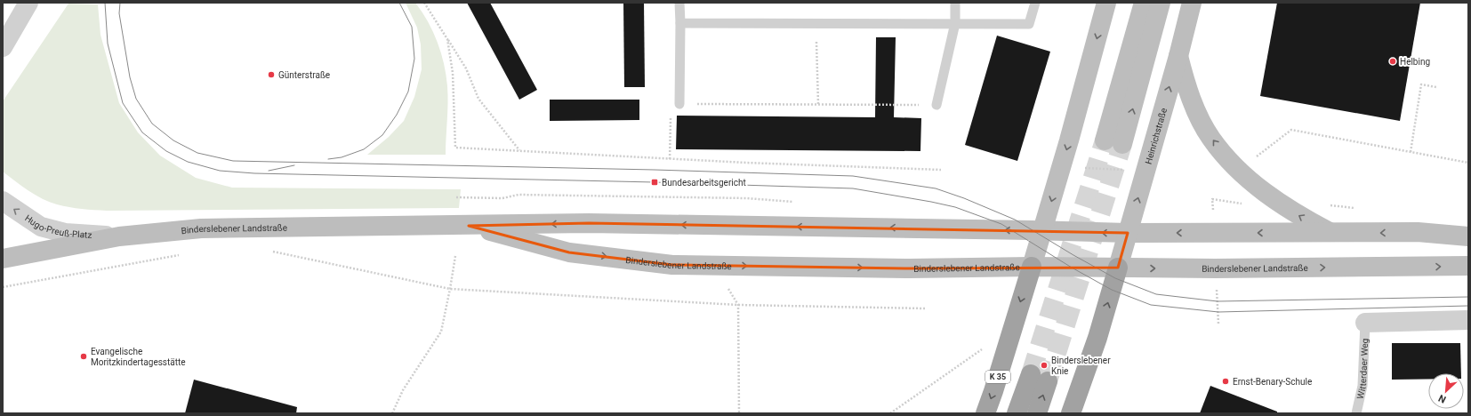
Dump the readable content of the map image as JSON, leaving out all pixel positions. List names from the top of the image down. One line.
{"streets":{"highway":["K 35"],"main road":["Heinrichstraße","Binderslebener Landstraße"],"street":["Hugo-Preuß-Platz"],"lane":["Witterdaer Weg"]},"crossings":[["Heinrichstraße","Binderslebener Landstraße"],["Hugo-Preuß-Platz","Binderslebener Landstraße"],["Binderslebener Landstraße","K 35"]],"one_way":["Hugo-Preuß-Platz"],"places":{"other":["Helbing","Günterstraße","Evangelische Moritzkindertagesstätte","Binderslebener Knie","Ernst-Benary-Schule"],"transit":["Bundesarbeitsgericht"]},"north":"bottom left"}
